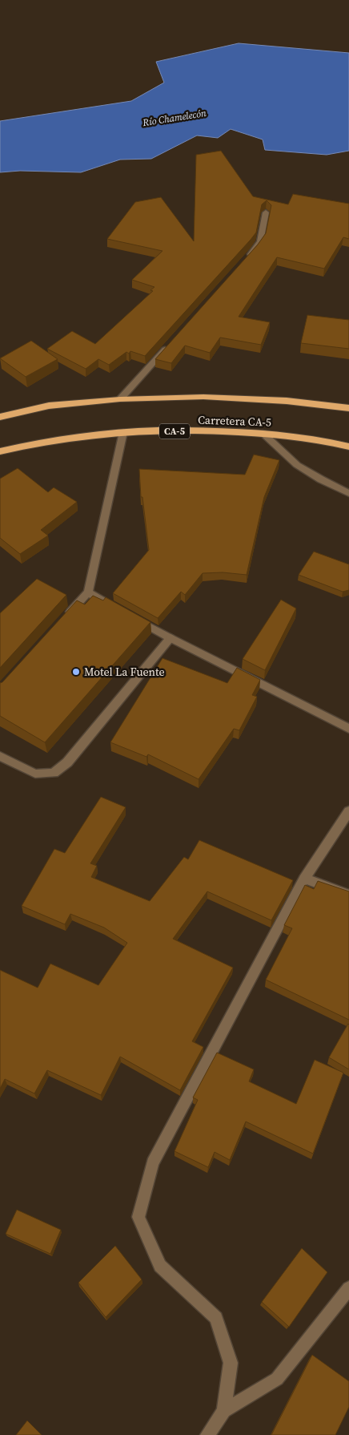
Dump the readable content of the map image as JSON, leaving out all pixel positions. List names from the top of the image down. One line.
{"streets":{"highway":["Carretera CA-5","CA-5"]},"water":["Río Chamelecón"],"places":["Motel La Fuente"]}
